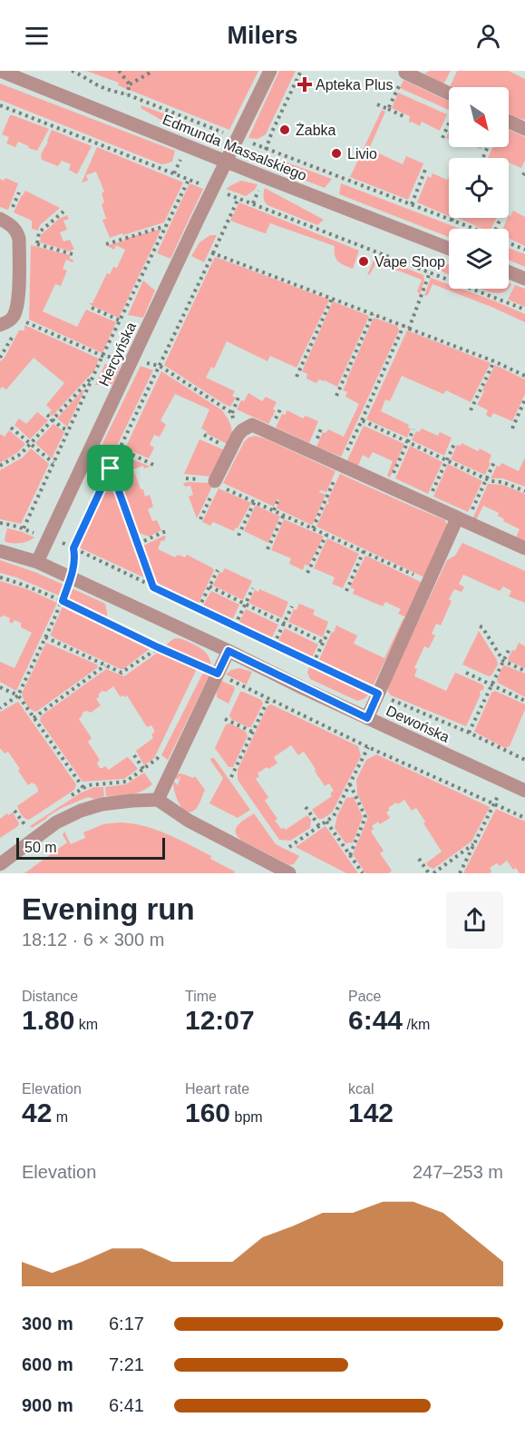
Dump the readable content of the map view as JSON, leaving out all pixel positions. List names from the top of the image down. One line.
{"streets":{"street":["Edmunda Massalskiego","Hercyńska","Dewońska"]},"crossings":[["Edmunda Massalskiego","Hercyńska"],["Hercyńska","Dewońska"]],"places":{"health":["Apteka Plus"],"other":["Żabka","Livio","Vape Shop"]},"scale_bar":"50 m","north":"bottom right","page":{"header":"Milers","scale":"50 m","heading":["Evening run","18:12 · 6 × 300 m"],"stats":[["Distance","1.80 km"],["Time","12:07"],["Pace","6:44 /km"],["Elevation","42 m"],["Heart rate","160 bpm"],["kcal","142"]],"chart":["Elevation","247–253 m"],"list":[{"name":"300 m","note":"6:17"},{"name":"600 m","note":"7:21"},{"name":"900 m","note":"6:41"}]}}
